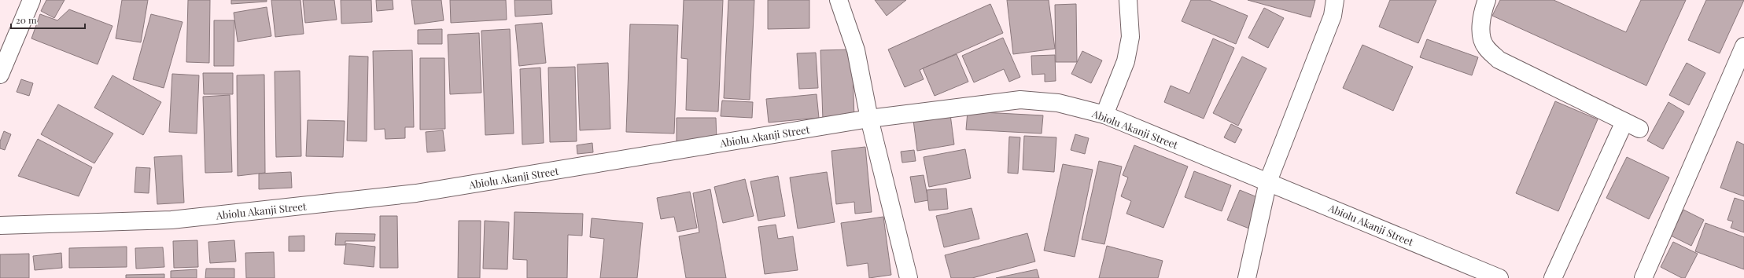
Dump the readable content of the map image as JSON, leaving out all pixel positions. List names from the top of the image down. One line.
{"streets":{"street":["Abiolu Akanji Street"]},"scale_bar":"20 m"}
